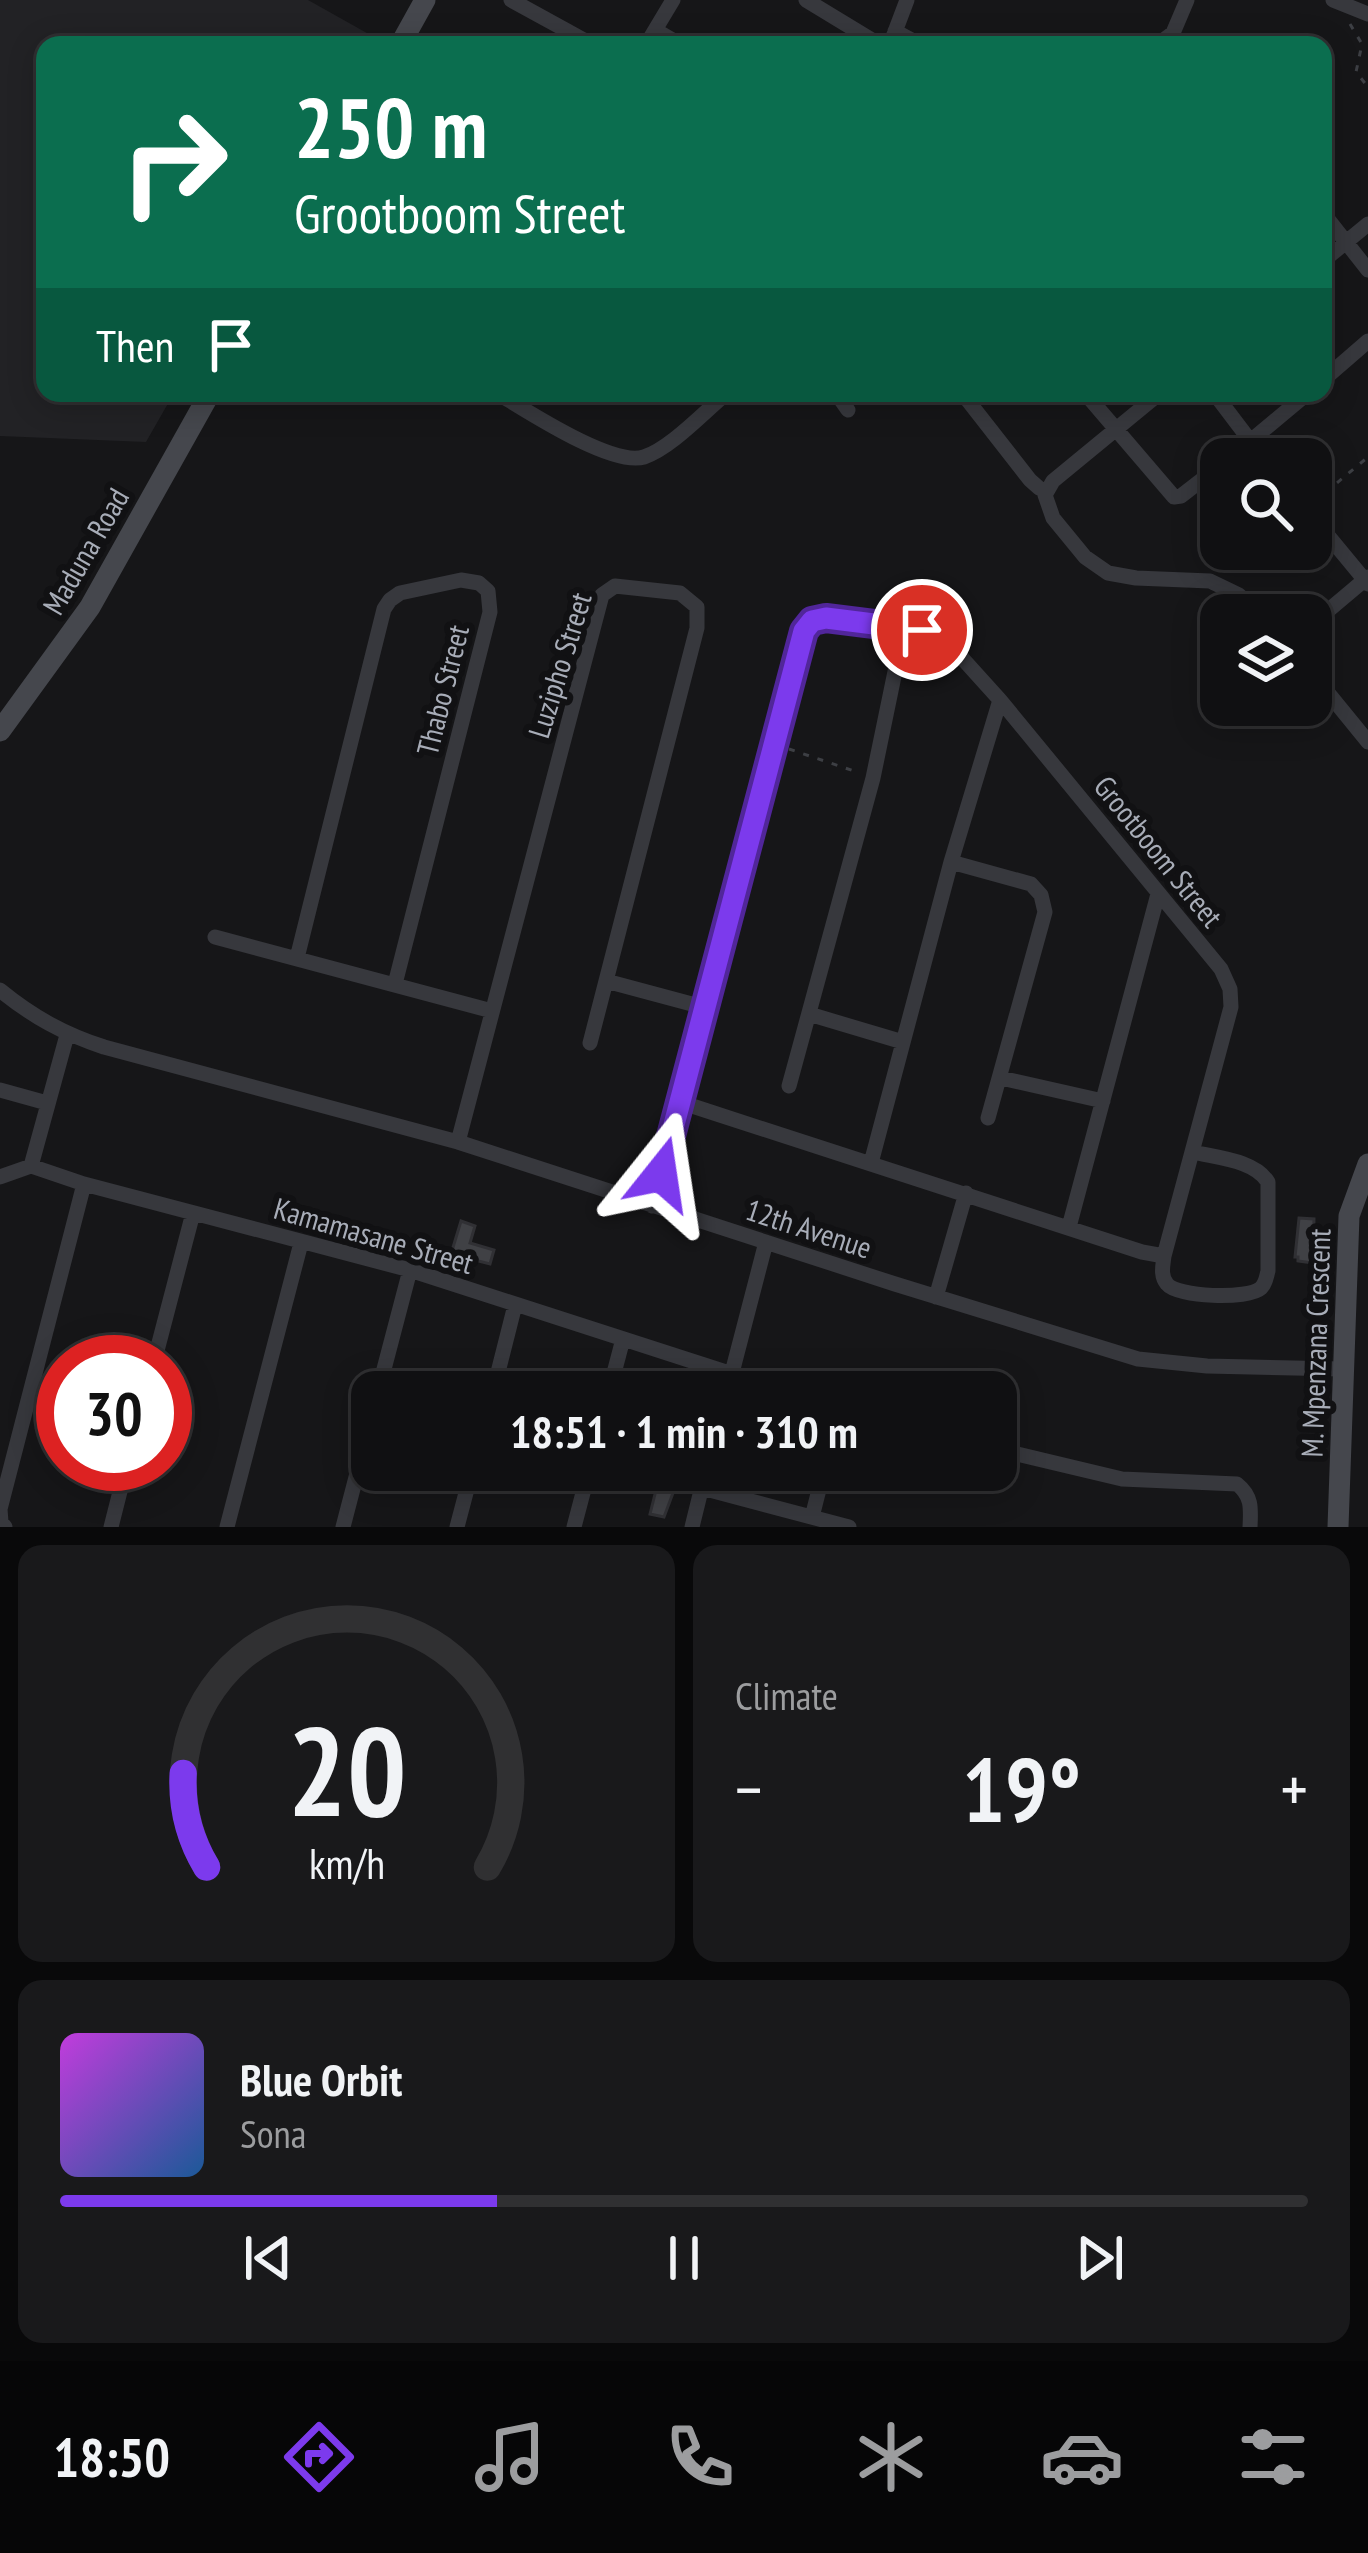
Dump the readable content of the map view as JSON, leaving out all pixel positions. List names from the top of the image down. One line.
{"streets":{"street":["Maduna Road","Luzipho Street","Thabo Street","Grootboom Street","12th Avenue","Kamamasane Street","M. Mpenzana Crescent"]},"crossings":[["Luzipho Street","12th Avenue"],["Grootboom Street","12th Avenue"],["12th Avenue","M. Mpenzana Crescent"]],"page":{"turn":["250 m","Grootboom Street"],"then":"Then","limit":"30","trip":"18:51 · 1 min · 310 m","tile":"Climate","heat":["−","19°","+"],"song":["Blue Orbit","Sona"],"tabs":"18:50","gauge":["20","km/h"]}}
